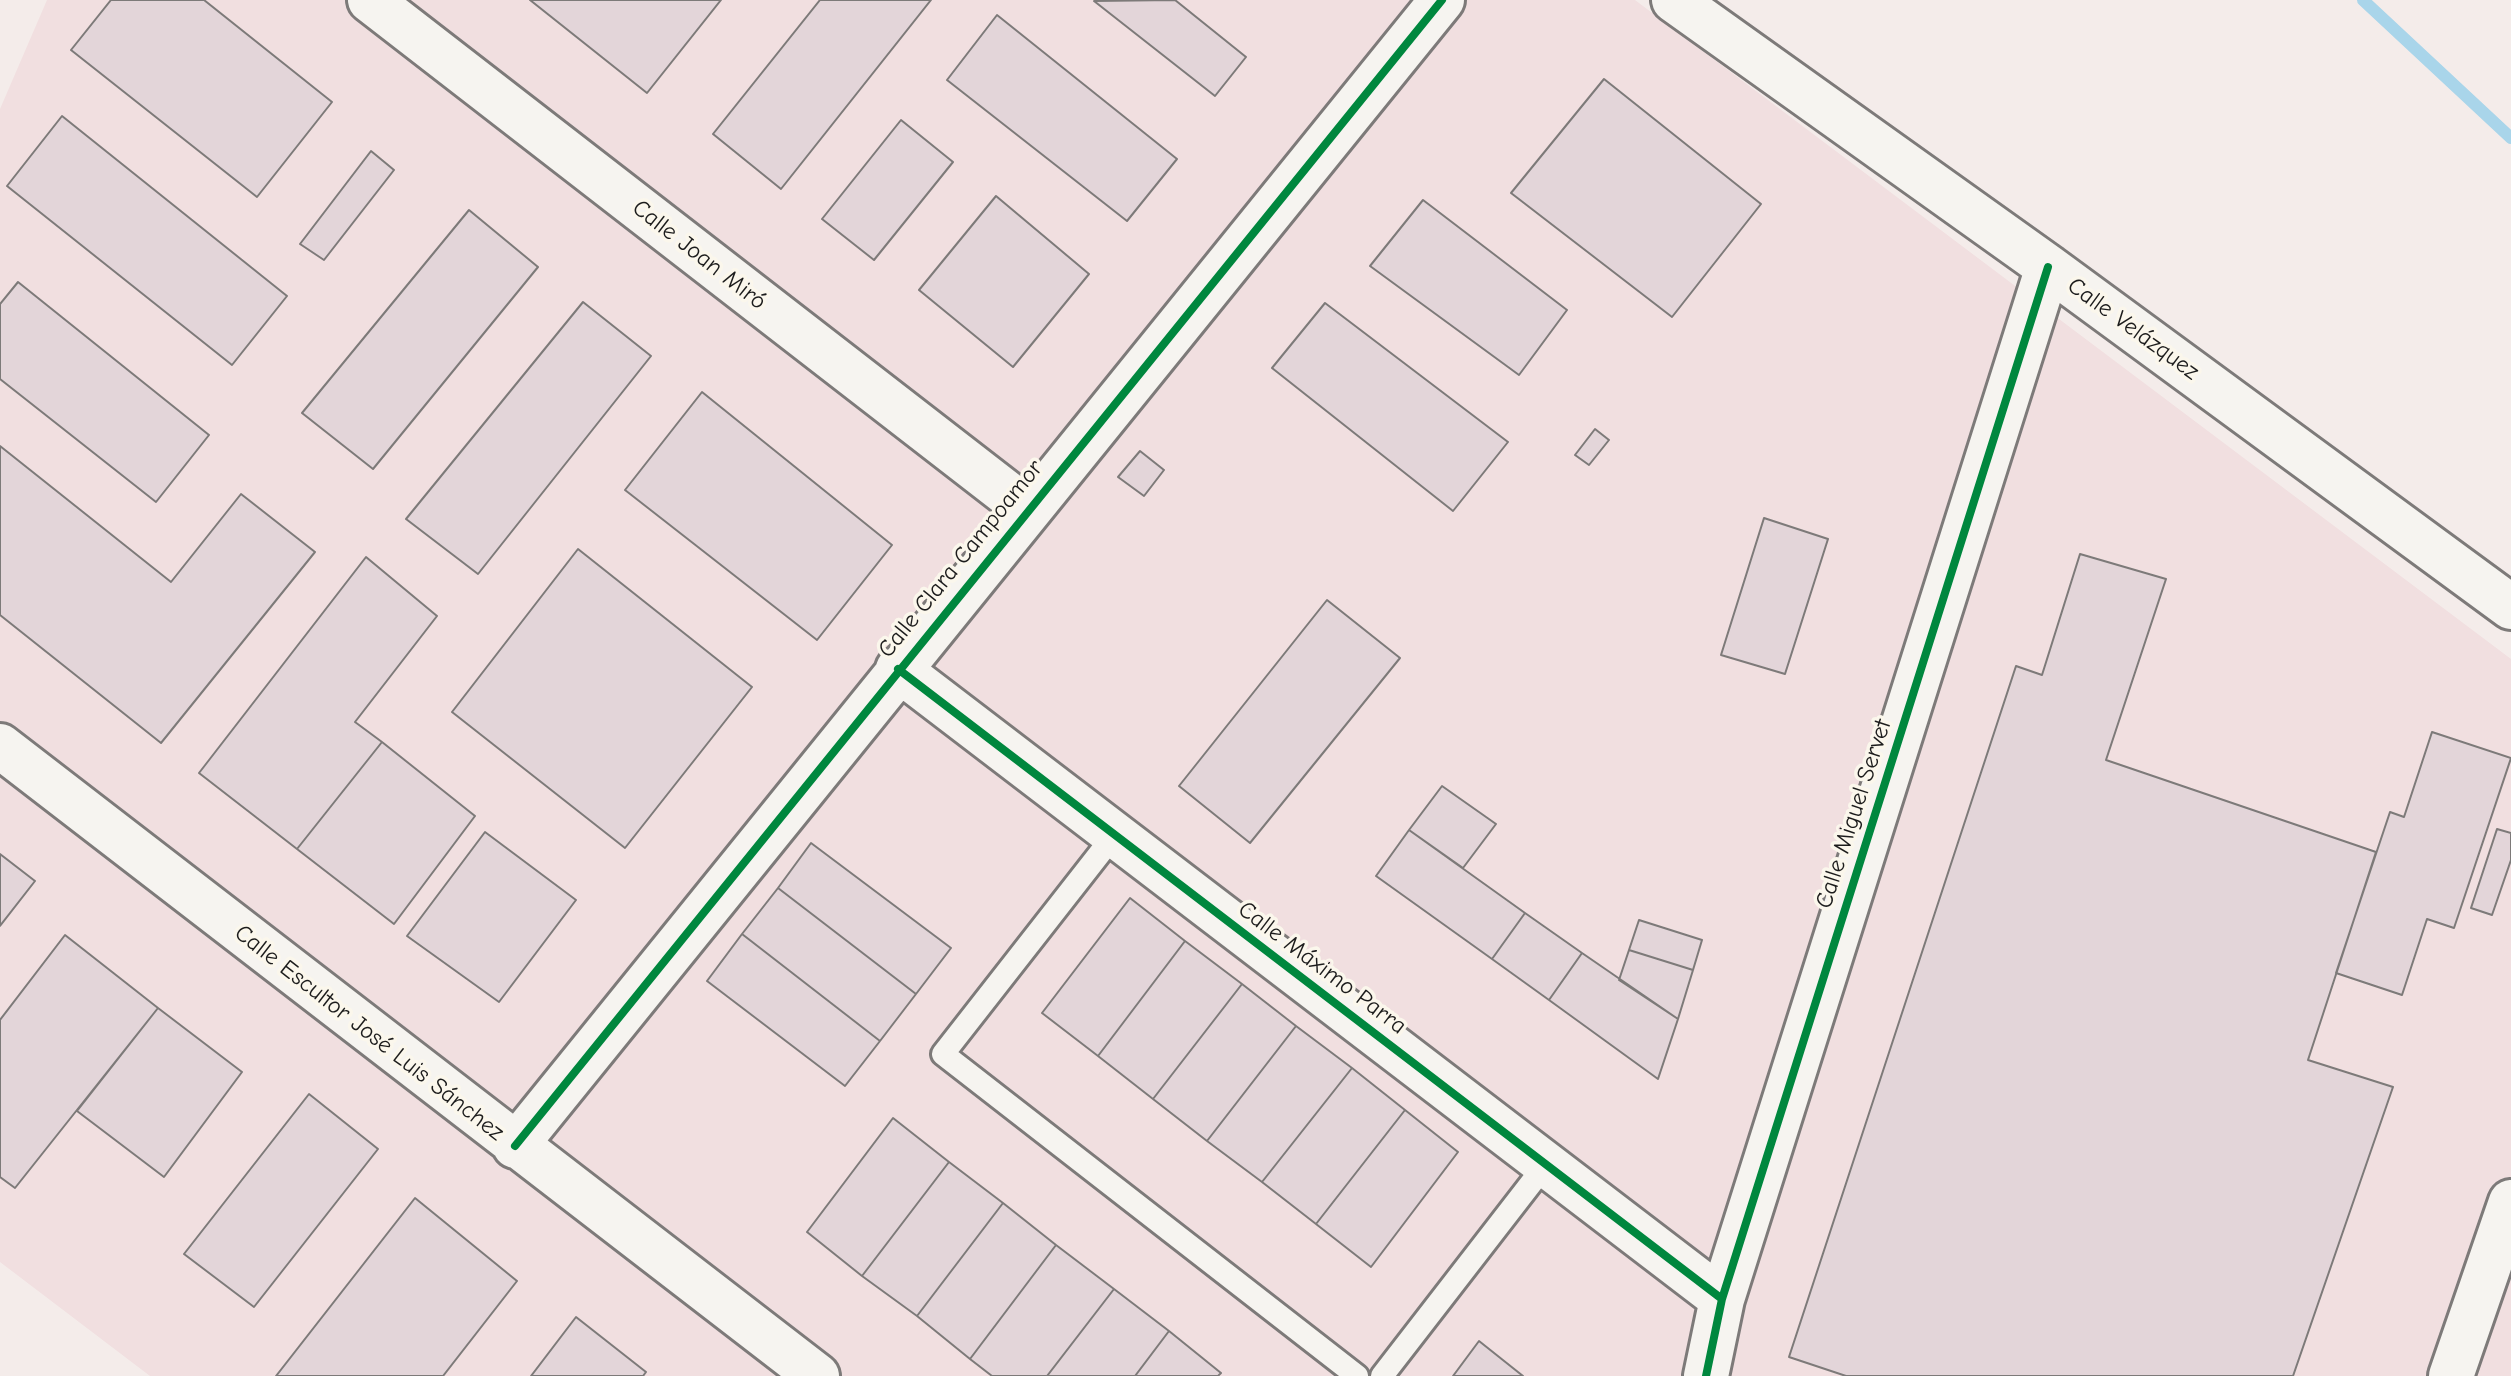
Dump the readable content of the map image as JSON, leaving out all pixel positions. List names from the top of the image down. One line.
{"streets":{"street":["Calle Joan Miró","Calle Velázquez","Calle Clara Campoamor","Calle Miguel Servet","Calle Máximo Parra","Calle Escultor José Luis Sánchez"]},"crossings":[["Calle Joan Miró","Calle Clara Campoamor"],["Calle Velázquez","Calle Miguel Servet"],["Calle Clara Campoamor","Calle Máximo Parra"],["Calle Clara Campoamor","Calle Escultor José Luis Sánchez"],["Calle Miguel Servet","Calle Máximo Parra"]]}
